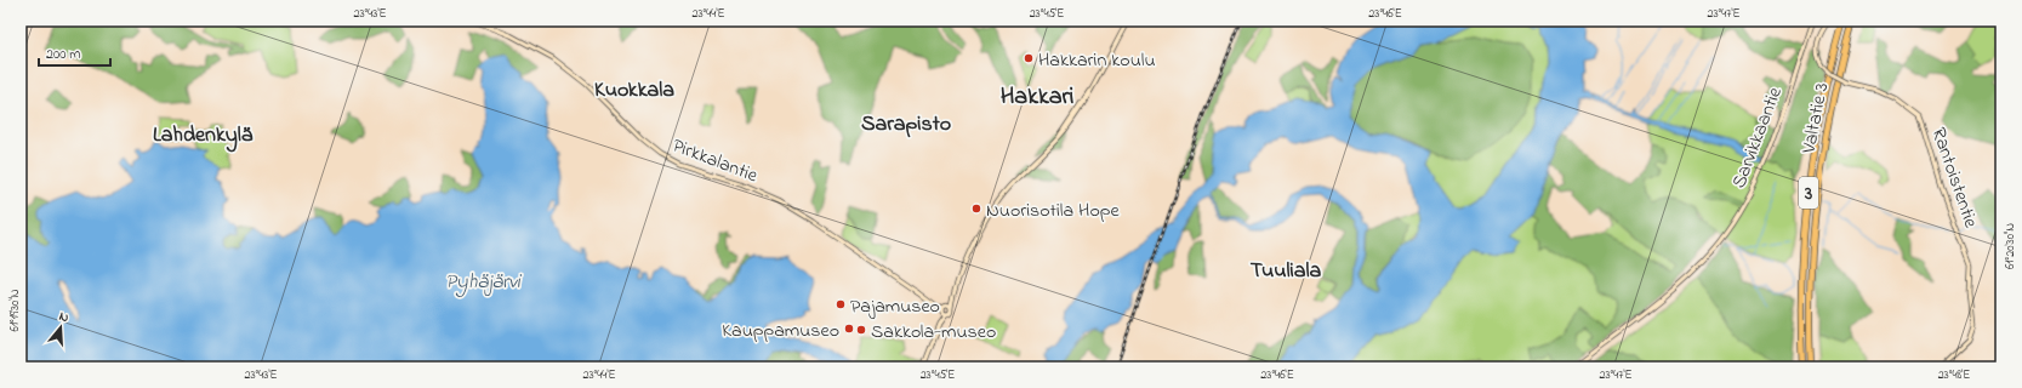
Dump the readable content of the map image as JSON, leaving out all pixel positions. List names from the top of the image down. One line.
{"streets":{"highway":["Valtatie 3","3"],"street":["Sarvikkaantie","Pirkkalantie","Rantoistentie"]},"districts":["Kuokkala","Hakkari","Sarapisto","Lahdenkylä","Tuuliala"],"water":["Pyhäjärvi"],"places":["Hakkarin koulu","Nuorisotila Hope","Pajamuseo","Kauppamuseo","Sakkola-museo"],"scale_bar":"200 m","north":"top","coordinates":["23°43'E","23°44'E","23°45'E","23°46'E","23°47'E","61°20'30\"N","61°19'30\"N","23°48'E"]}
